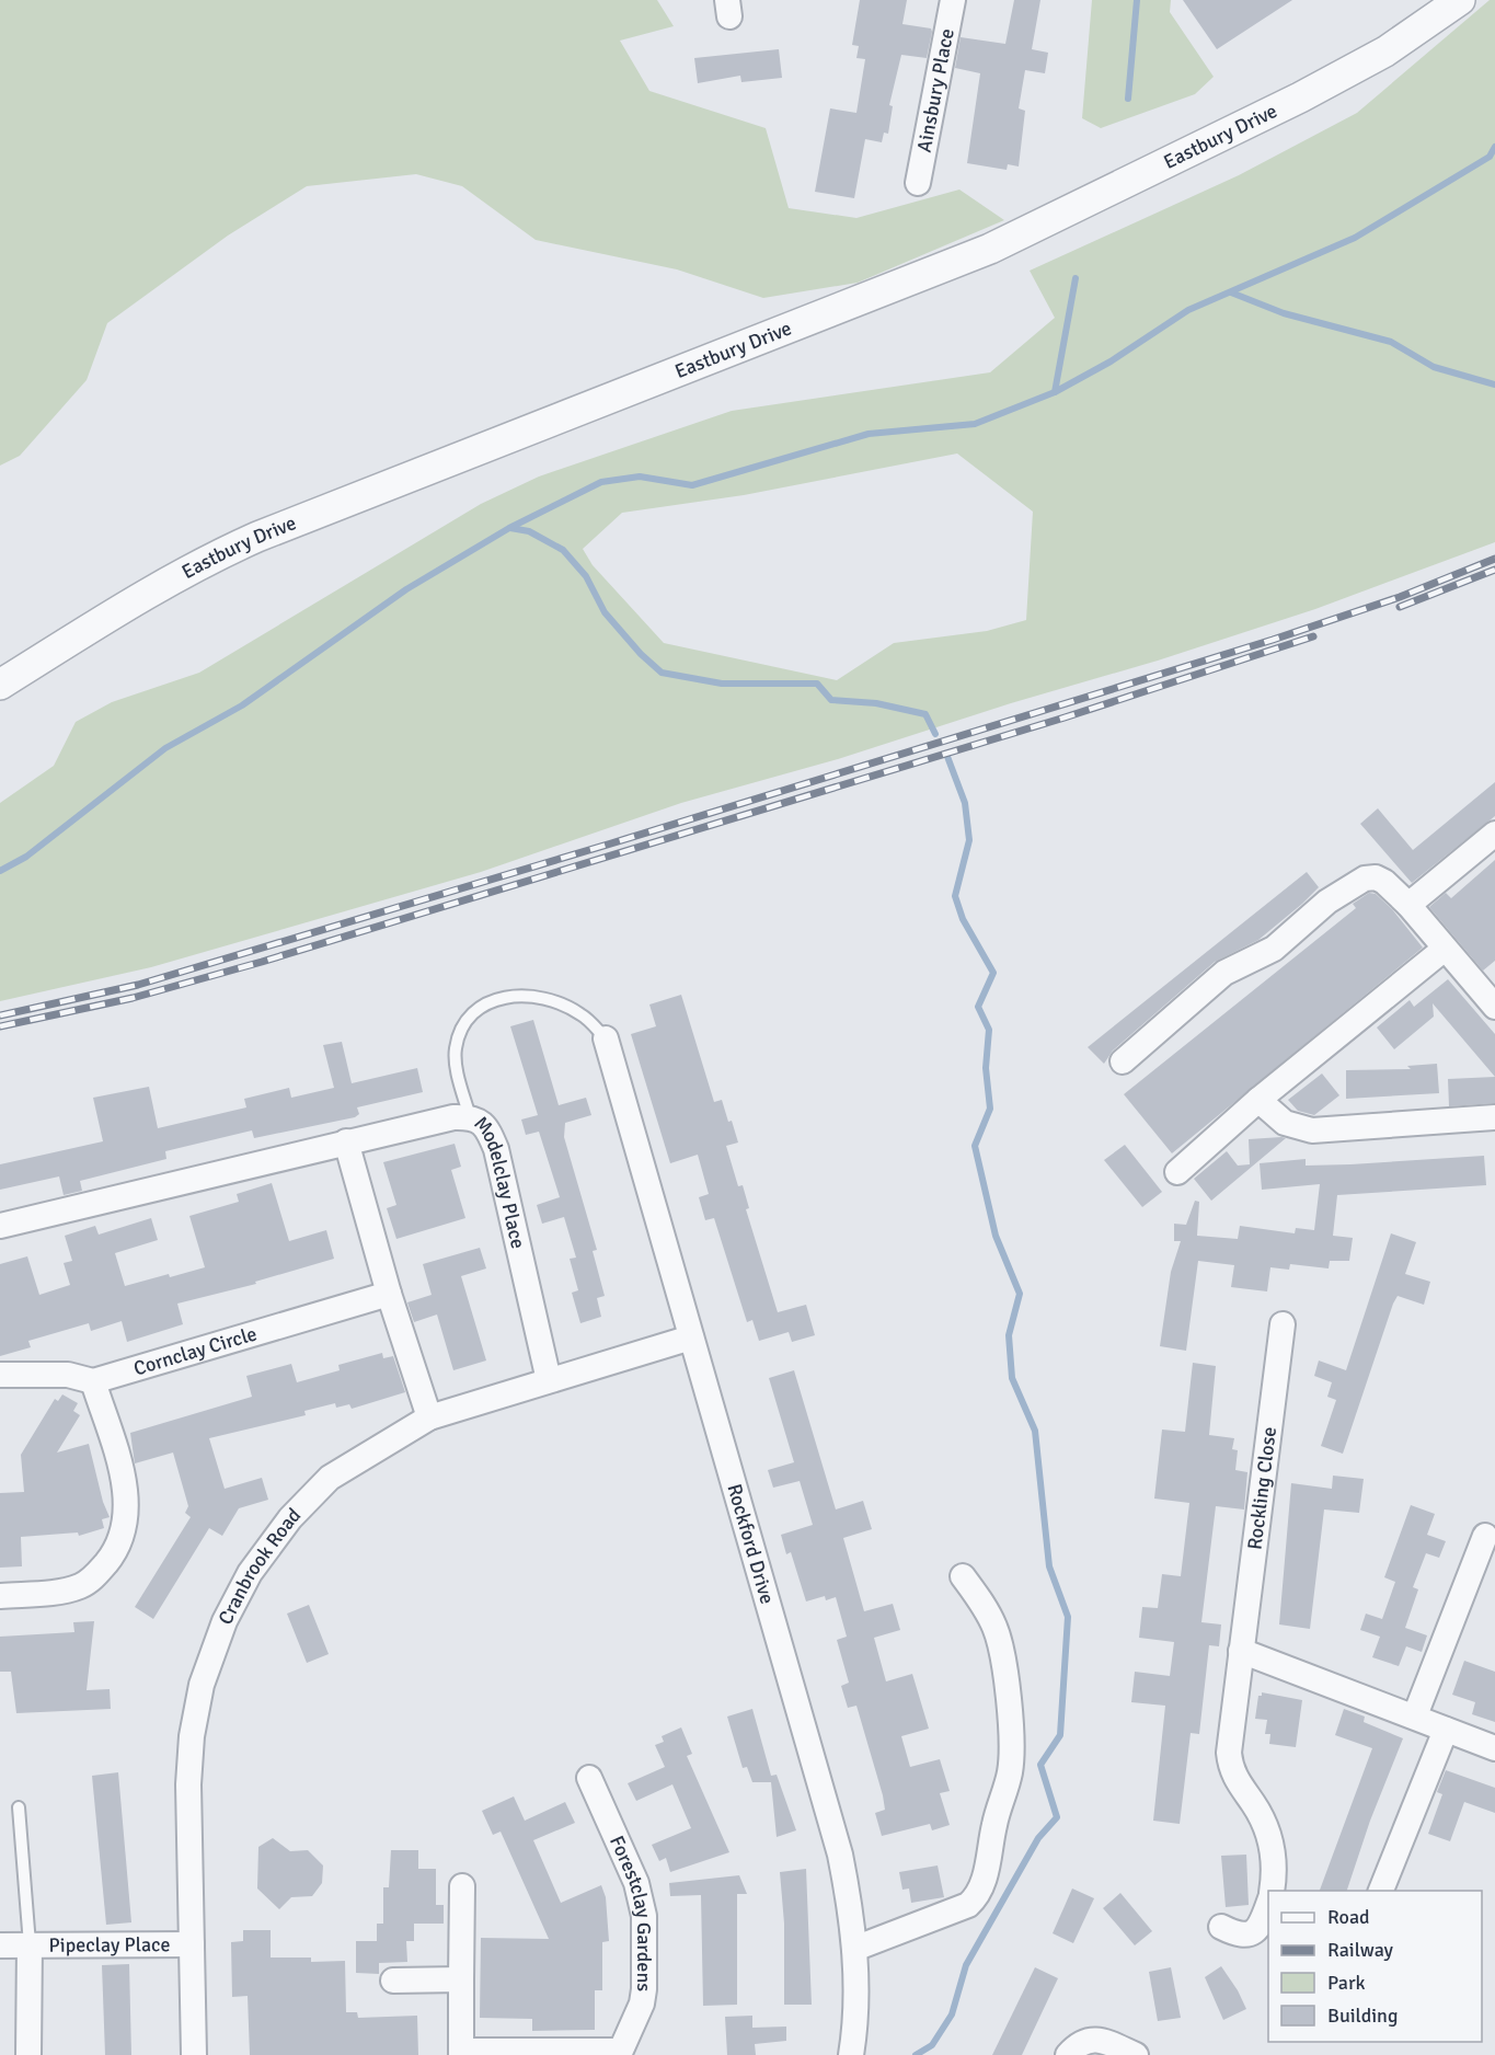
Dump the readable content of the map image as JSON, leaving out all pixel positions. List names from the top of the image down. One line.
{"streets":{"street":["Ainsbury Place","Eastbury Drive","Modelclay Place","Cornclay Circle","Rockling Close","Rockford Drive","Cranbrook Road","Forestclay Gardens","Pipeclay Place"]},"crossings":[["Modelclay Place","Cranbrook Road"],["Rockford Drive","Cranbrook Road"],["Cranbrook Road","Pipeclay Place"]],"legend":["Road","Railway","Park","Building"]}
